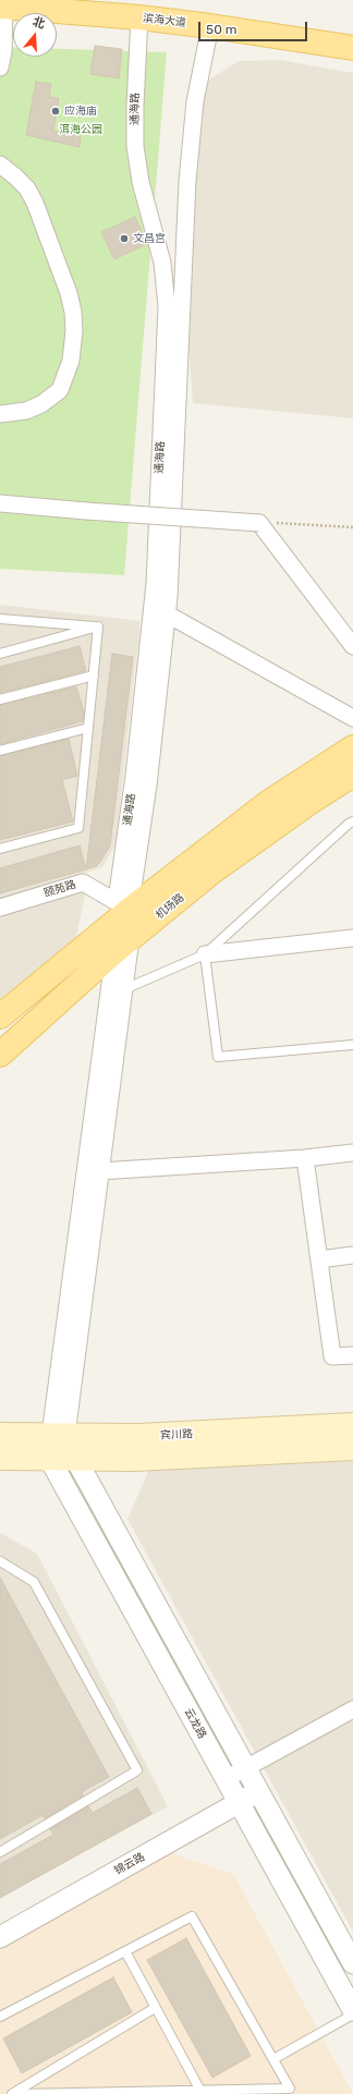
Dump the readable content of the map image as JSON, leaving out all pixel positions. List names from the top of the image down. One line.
{"streets":{"main road":["滨海大道","机场路","宾川路"],"street":["通海路","颐苑路","云龙路","锦云路"]},"crossings":[["滨海大道","通海路"],["通海路","颐苑路"],["通海路","机场路"],["颐苑路","机场路"],["宾川路","云龙路"],["云龙路","锦云路"]],"parks":["洱海公园"],"places":["应海庙","文昌宫"],"scale_bar":"50 m","north":"top"}
